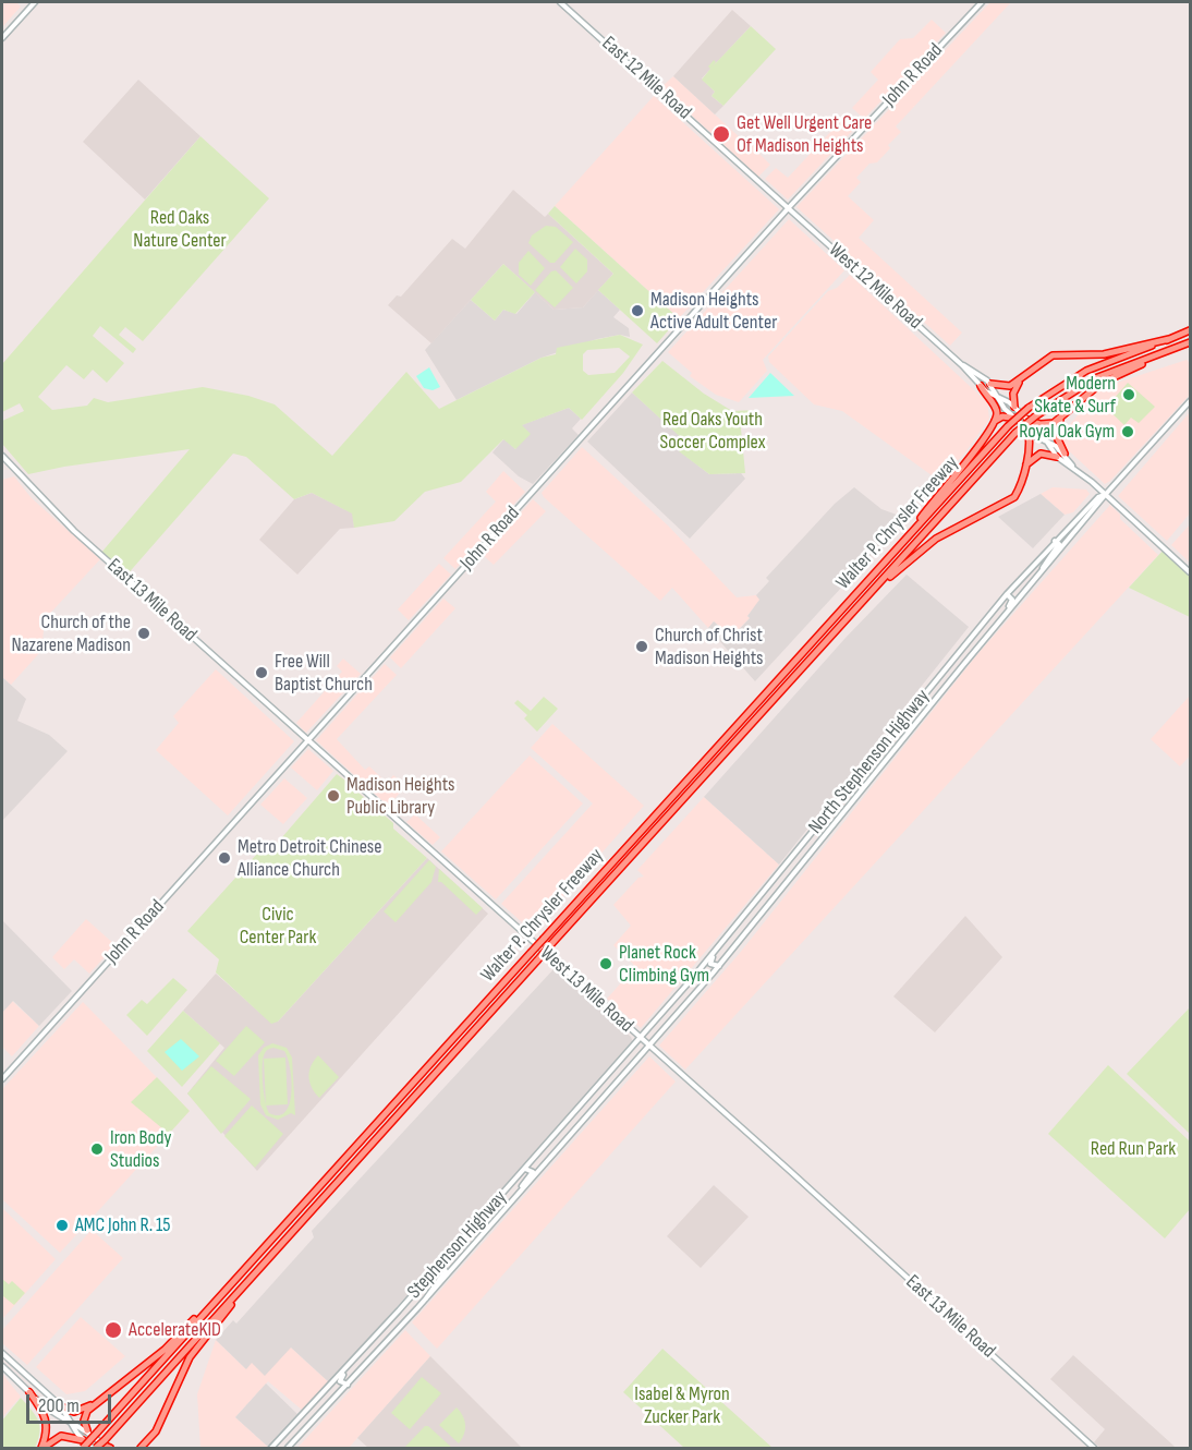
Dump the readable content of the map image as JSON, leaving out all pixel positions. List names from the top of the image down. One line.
{"streets":{"highway":["Walter P. Chrysler Freeway"],"main road":["John R Road","East 12 Mile Road","West 12 Mile Road","East 13 Mile Road","North Stephenson Highway","West 13 Mile Road","Stephenson Highway"]},"crossings":[["John R Road","East 12 Mile Road"],["John R Road","West 12 Mile Road"],["John R Road","East 13 Mile Road"],["John R Road","West 13 Mile Road"],["East 12 Mile Road","West 12 Mile Road"],["West 12 Mile Road","North Stephenson Highway"],["East 13 Mile Road","West 13 Mile Road"],["North Stephenson Highway","West 13 Mile Road"],["North Stephenson Highway","Stephenson Highway"],["West 13 Mile Road","Stephenson Highway"]],"parks":["Red Oaks Nature Center","Red Oaks Youth Soccer Complex","Civic Center Park","Red Run Park","Isabel & Myron Zucker Park"],"places":["Get Well Urgent Care Of Madison Heights","Madison Heights Active Adult Center","Modern Skate & Surf","Royal Oak Gym","Church of the Nazarene Madison","Church of Christ Madison Heights","Free Will Baptist Church","Madison Heights Public Library","Metro Detroit Chinese Alliance Church","Planet Rock Climbing Gym","Iron Body Studios","AMC John R. 15","AccelerateKID"],"scale_bar":"200 m"}
